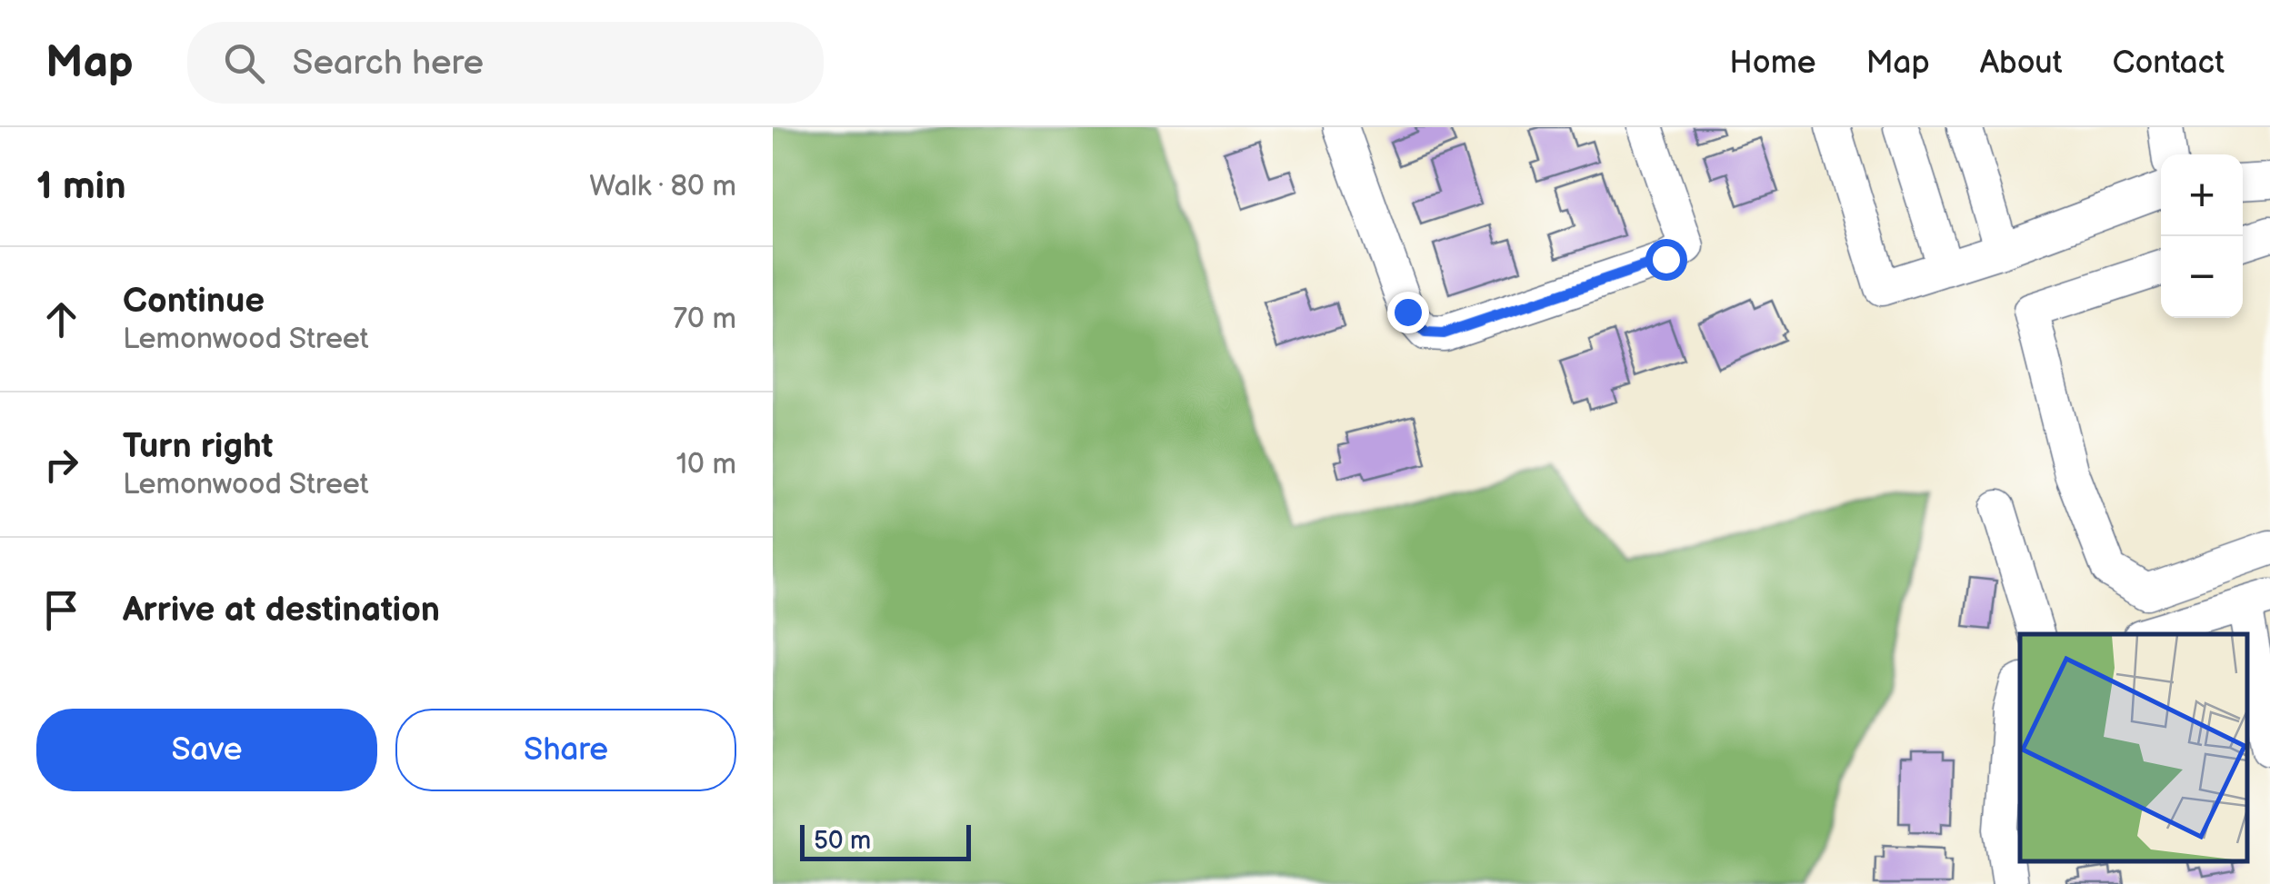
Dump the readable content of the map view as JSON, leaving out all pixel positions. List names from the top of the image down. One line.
{"scale_bar":"50 m","page":{"header":"Map","search":"Search here","nav":["Home","Map","About","Contact"],"heading":["1 min","Walk · 80 m"],"map_buttons":["+","−"],"list":[["Continue","Lemonwood Street","70 m"],["Turn right","Lemonwood Street","10 m"],"Arrive at destination"],"buttons":["Save","Share"],"scale":"50 m"}}
